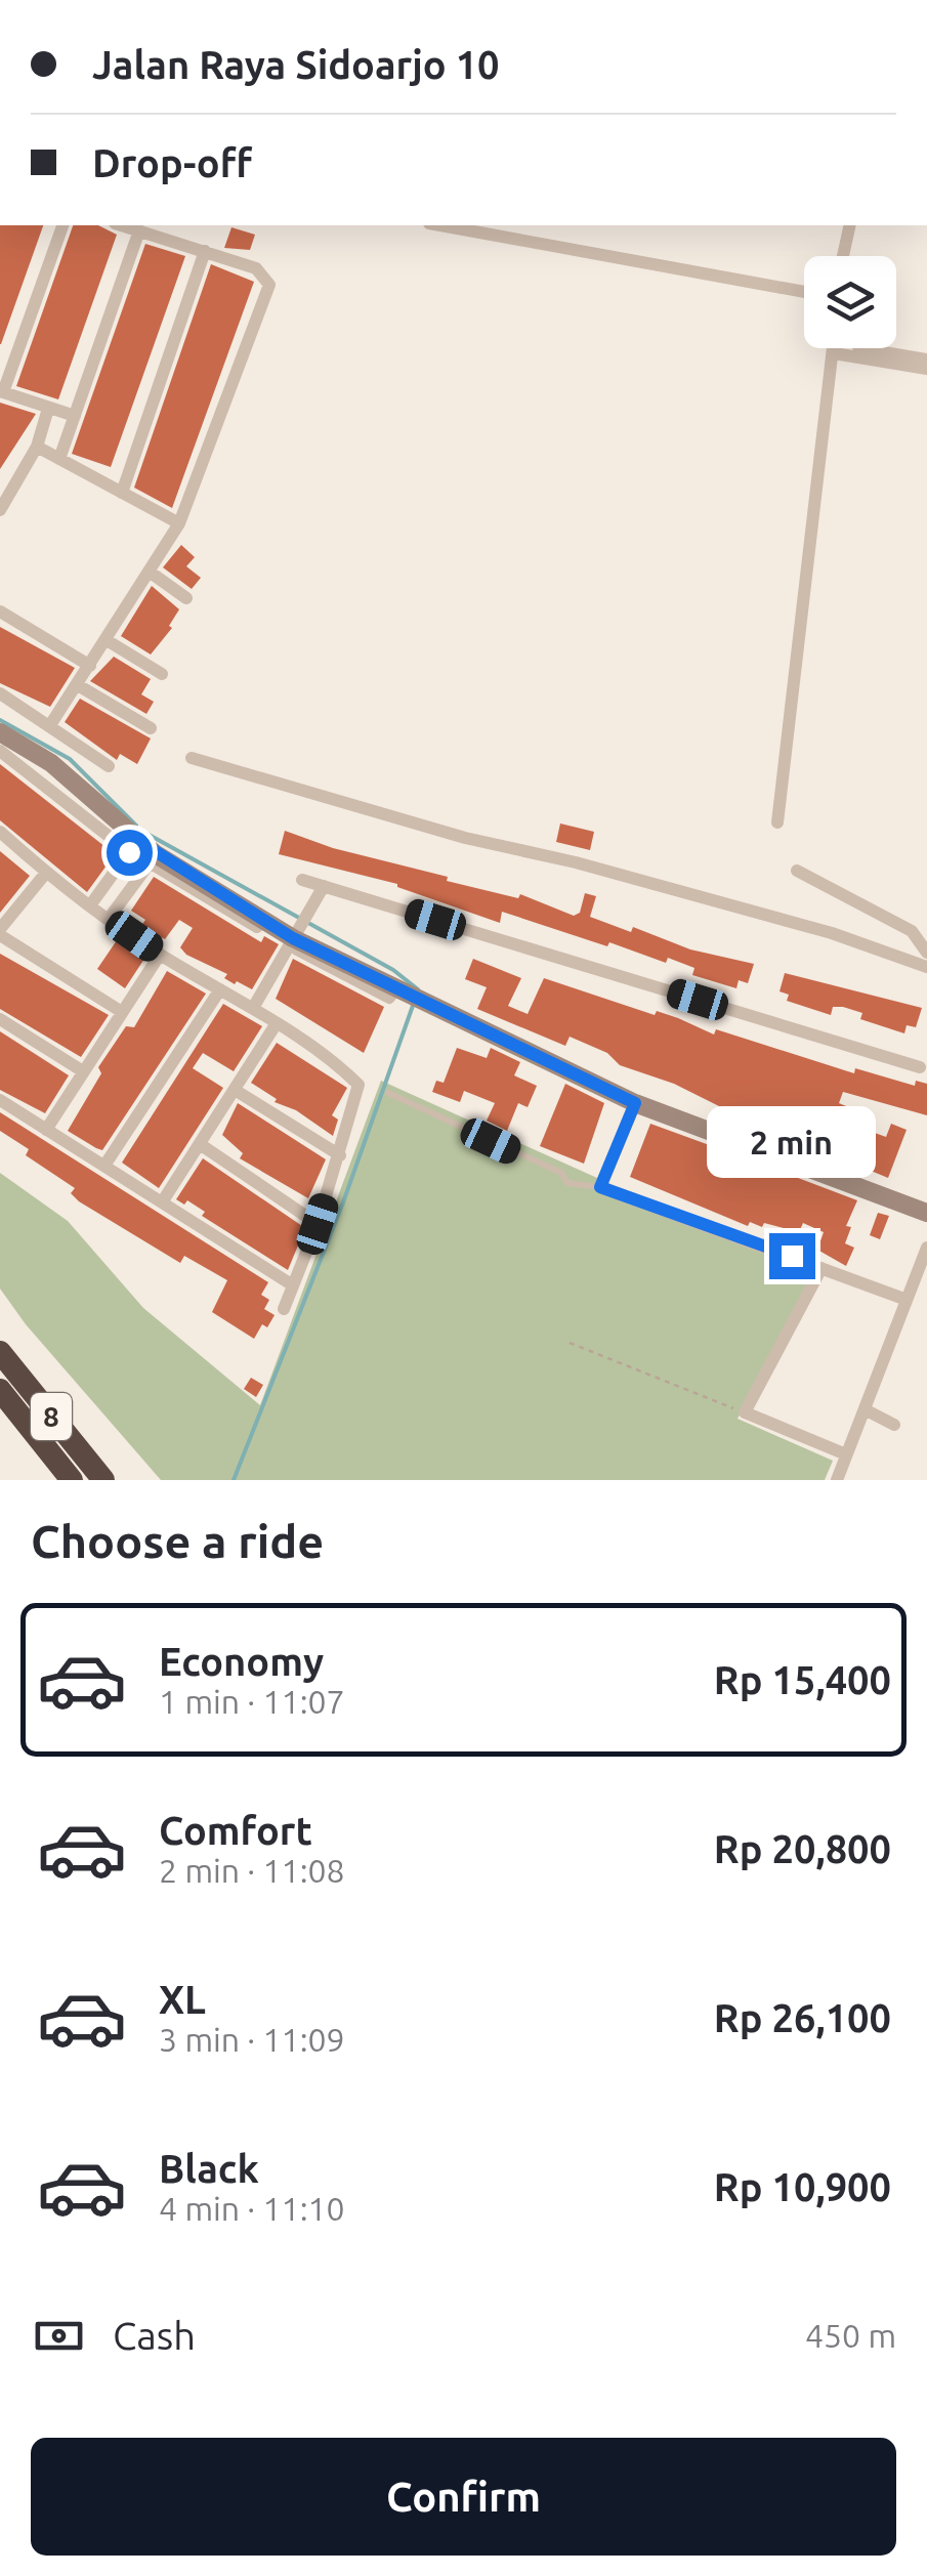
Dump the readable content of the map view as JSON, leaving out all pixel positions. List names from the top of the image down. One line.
{"streets":{"highway":["8"]},"page":{"banner":["Jalan Raya Sidoarjo 10","Drop-off"],"bubble":"2 min","heading":"Choose a ride","list":[{"name":"Economy","note":"1 min · 11:07","value":"Rp 15,400"},{"name":"Comfort","note":"2 min · 11:08","value":"Rp 20,800"},{"name":"XL","note":"3 min · 11:09","value":"Rp 26,100"},{"name":"Black","note":"4 min · 11:10","value":"Rp 10,900"}],"pay":["Cash","450 m"],"buttons":"Confirm"}}
